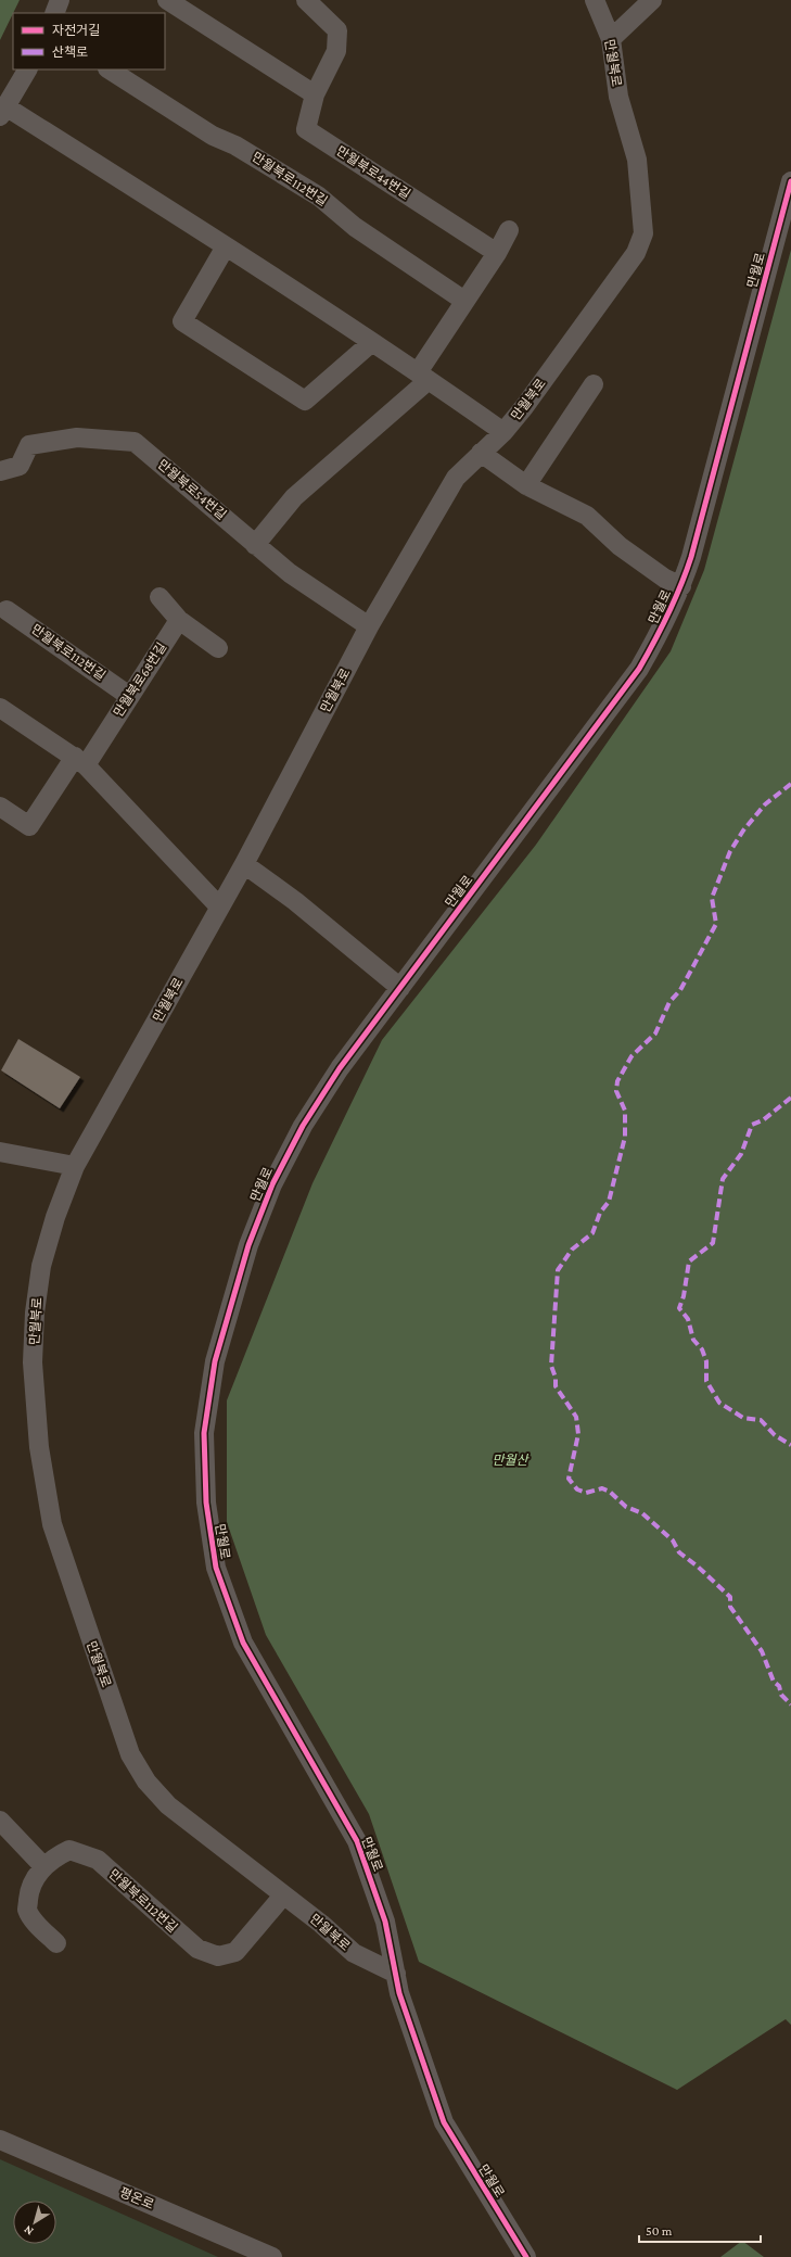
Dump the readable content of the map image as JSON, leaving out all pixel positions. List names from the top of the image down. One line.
{"streets":{"street":["만월북로","만월북로44번길","만월북로112번길","만월로","만월북로54번길","만월북로68번길","평온로"]},"crossings":[["만월북로","만월북로112번길"],["만월북로","만월로"],["만월북로","만월북로54번길"],["만월북로112번길","만월북로68번길"]],"parks":["만월산"],"legend":["자전거길","산책로"],"scale_bar":"50 m","north":"bottom left"}
